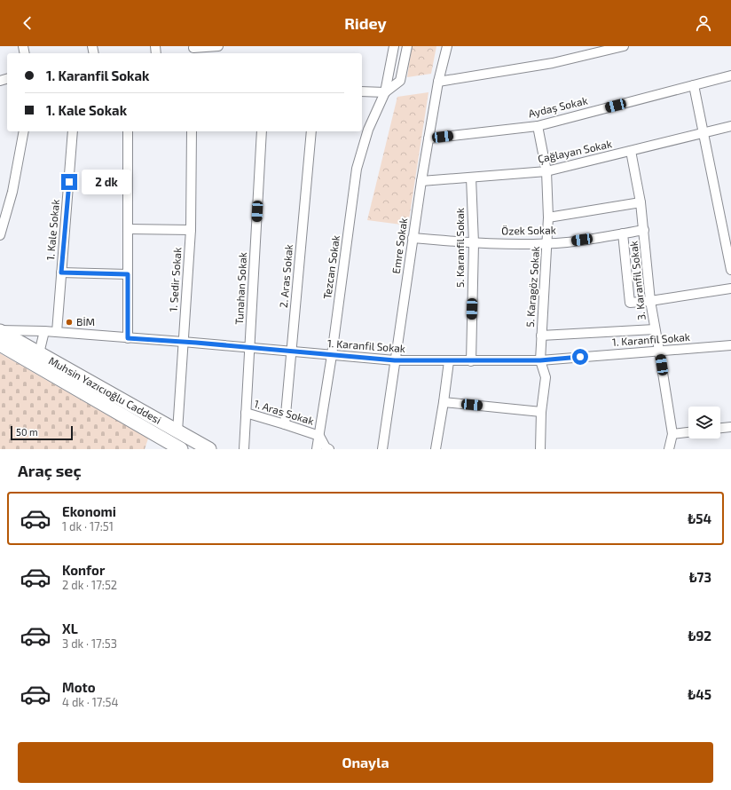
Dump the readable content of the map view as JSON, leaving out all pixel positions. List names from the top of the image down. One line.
{"streets":{"street":["Aydaş Sokak","Çağlayan Sokak","1. Kale Sokak","Özek Sokak","Emre Sokak","5. Karanfil Sokak","Tezcan Sokak","2. Aras Sokak","1. Sedir Sokak","3. Karanfil Sokak","5. Karagöz Sokak","Tunahan Sokak","1. Karanfil Sokak","Muhsin Yazıcıoğlu Caddesi","1. Aras Sokak"]},"crossings":[["Aydaş Sokak","Emre Sokak"],["Aydaş Sokak","5. Karagöz Sokak"],["Çağlayan Sokak","Emre Sokak"],["Çağlayan Sokak","5. Karanfil Sokak"],["Çağlayan Sokak","3. Karanfil Sokak"],["Çağlayan Sokak","5. Karagöz Sokak"],["1. Kale Sokak","1. Karanfil Sokak"],["Özek Sokak","Emre Sokak"],["Özek Sokak","5. Karanfil Sokak"],["Özek Sokak","3. Karanfil Sokak"],["Özek Sokak","5. Karagöz Sokak"],["Emre Sokak","1. Karanfil Sokak"],["5. Karanfil Sokak","1. Karanfil Sokak"],["Tezcan Sokak","1. Karanfil Sokak"],["Tezcan Sokak","1. Aras Sokak"],["2. Aras Sokak","1. Karanfil Sokak"],["2. Aras Sokak","1. Aras Sokak"],["1. Sedir Sokak","1. Karanfil Sokak"],["1. Sedir Sokak","Muhsin Yazıcıoğlu Caddesi"],["3. Karanfil Sokak","1. Karanfil Sokak"],["5. Karagöz Sokak","1. Karanfil Sokak"],["Tunahan Sokak","1. Karanfil Sokak"],["Tunahan Sokak","1. Aras Sokak"],["1. Karanfil Sokak","Muhsin Yazıcıoğlu Caddesi"]],"places":["BİM"],"scale_bar":"50 m","page":{"header":"Ridey","banner":["1. Karanfil Sokak","1. Kale Sokak"],"bubble":"2 dk","scale":"50 m","heading":"Araç seç","list":[{"name":"Ekonomi","note":"1 dk · 17:51","value":"₺54"},{"name":"Konfor","note":"2 dk · 17:52","value":"₺73"},{"name":"XL","note":"3 dk · 17:53","value":"₺92"},{"name":"Moto","note":"4 dk · 17:54","value":"₺45"}],"buttons":"Onayla"}}
